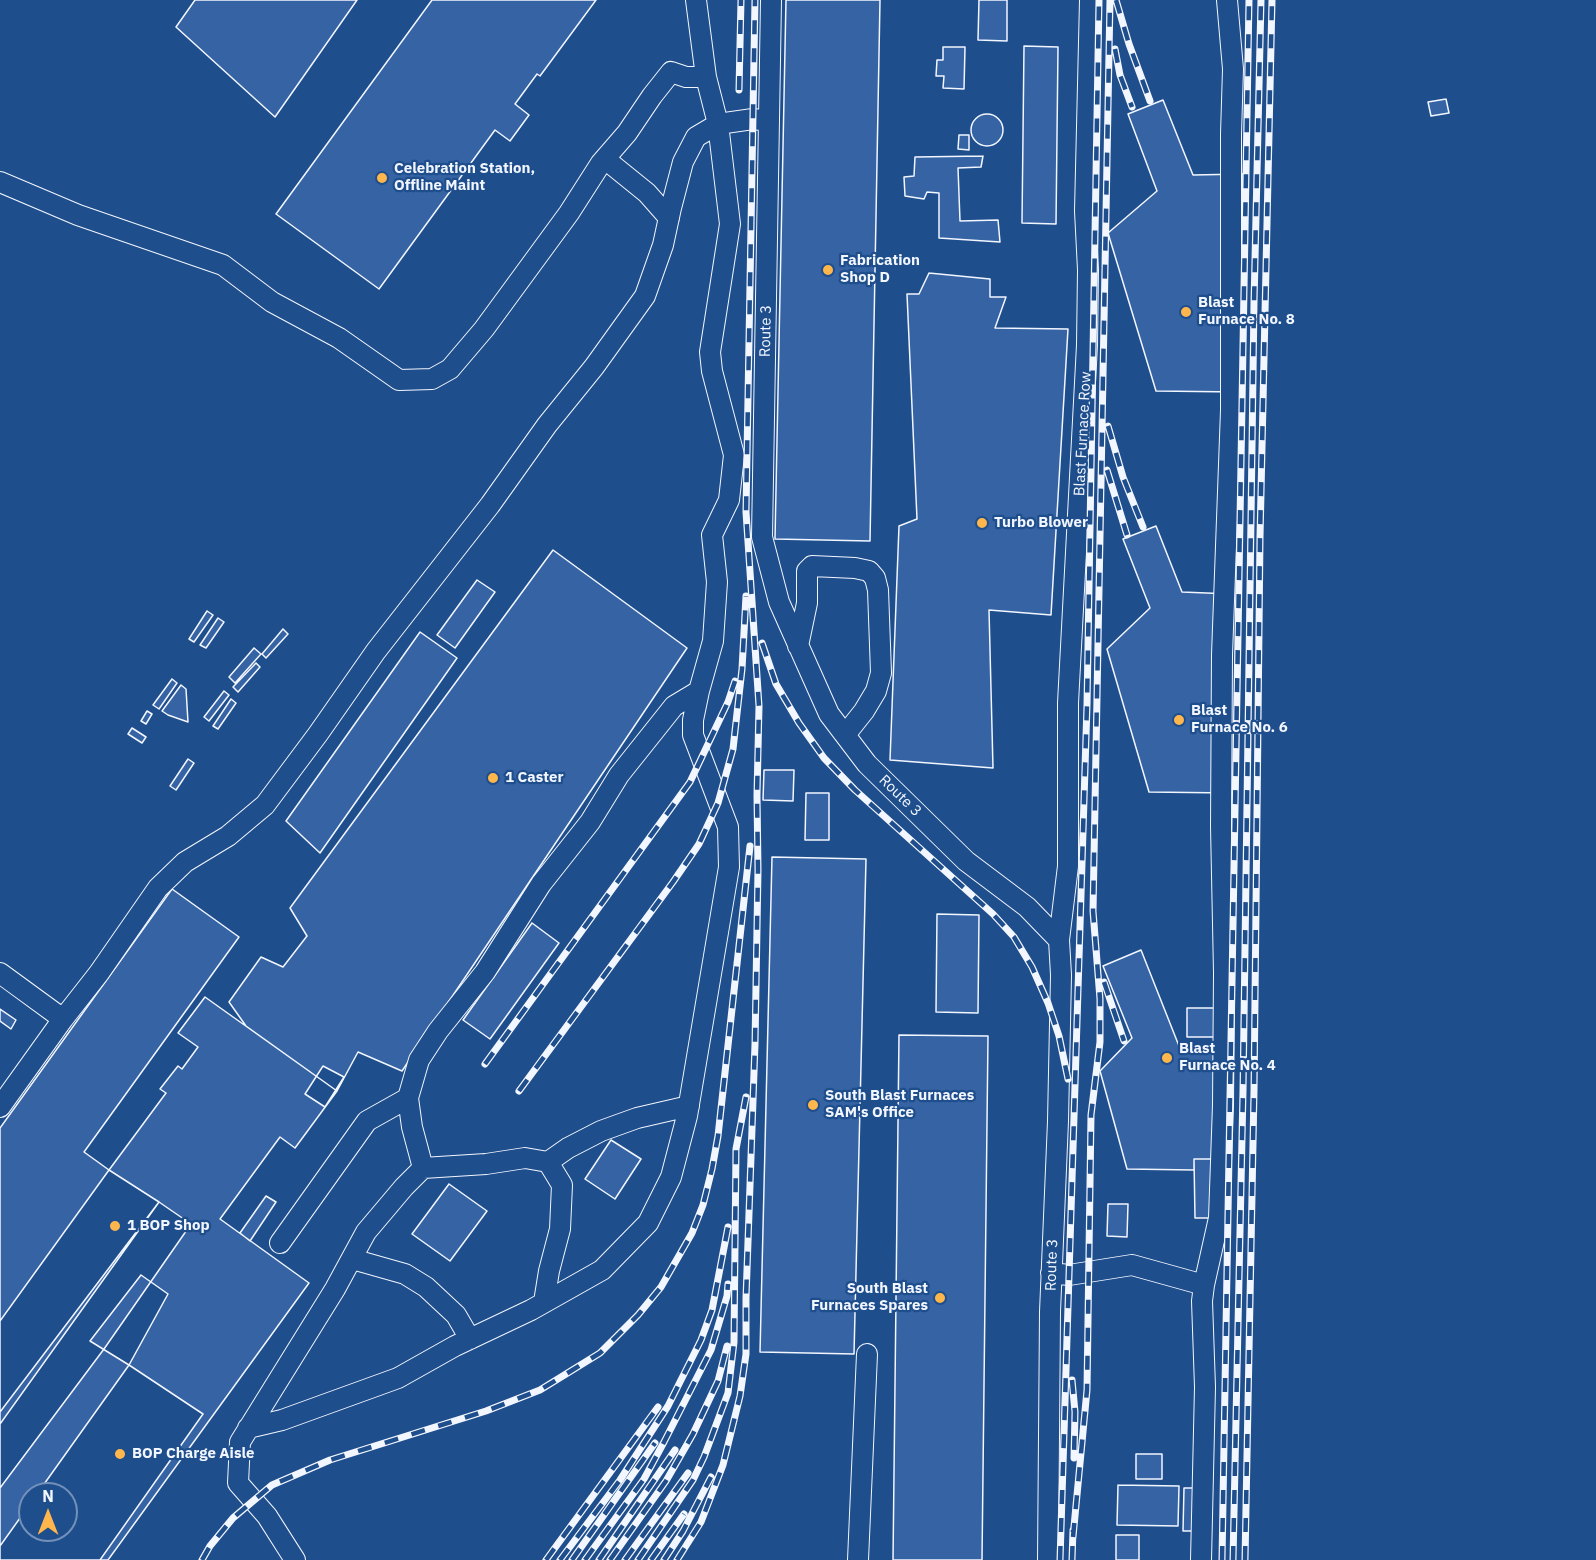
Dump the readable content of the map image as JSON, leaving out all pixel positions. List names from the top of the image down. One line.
{"streets":{"street":["Route 3","Blast Furnace Row"]},"crossings":[["Route 3","Blast Furnace Row"]],"places":["Celebration Station, Offline Maint","Fabrication Shop D","Blast Furnace No. 8","Turbo Blower","Blast Furnace No. 6","1 Caster","Blast Furnace No. 4","South Blast Furnaces SAM's Office","1 BOP Shop","South Blast Furnaces Spares","BOP Charge Aisle"],"north":"top"}
